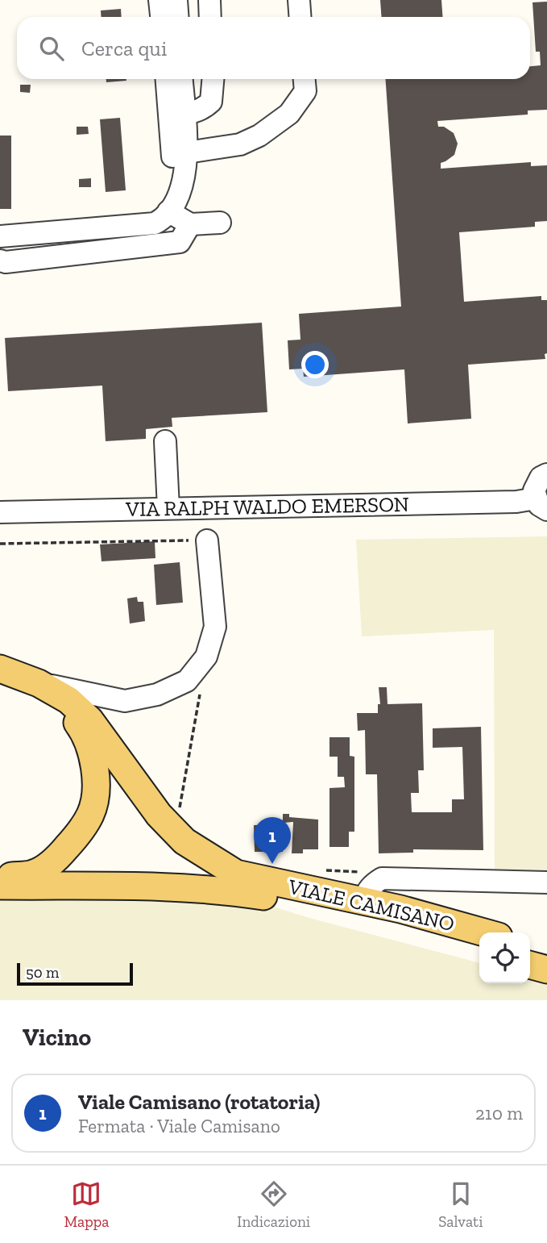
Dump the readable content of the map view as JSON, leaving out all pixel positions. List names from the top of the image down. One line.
{"streets":{"main road":["VIALE CAMISANO"],"street":["VIA RALPH WALDO EMERSON"]},"scale_bar":"50 m","page":{"search":"Cerca qui","pins":"1","scale":"50 m","heading":"Vicino","list":[{"mark":"1","name":"Viale Camisano (rotatoria)","note":"Fermata · Viale Camisano","value":"210 m"}],"nav":["Mappa","Indicazioni","Salvati"]}}
